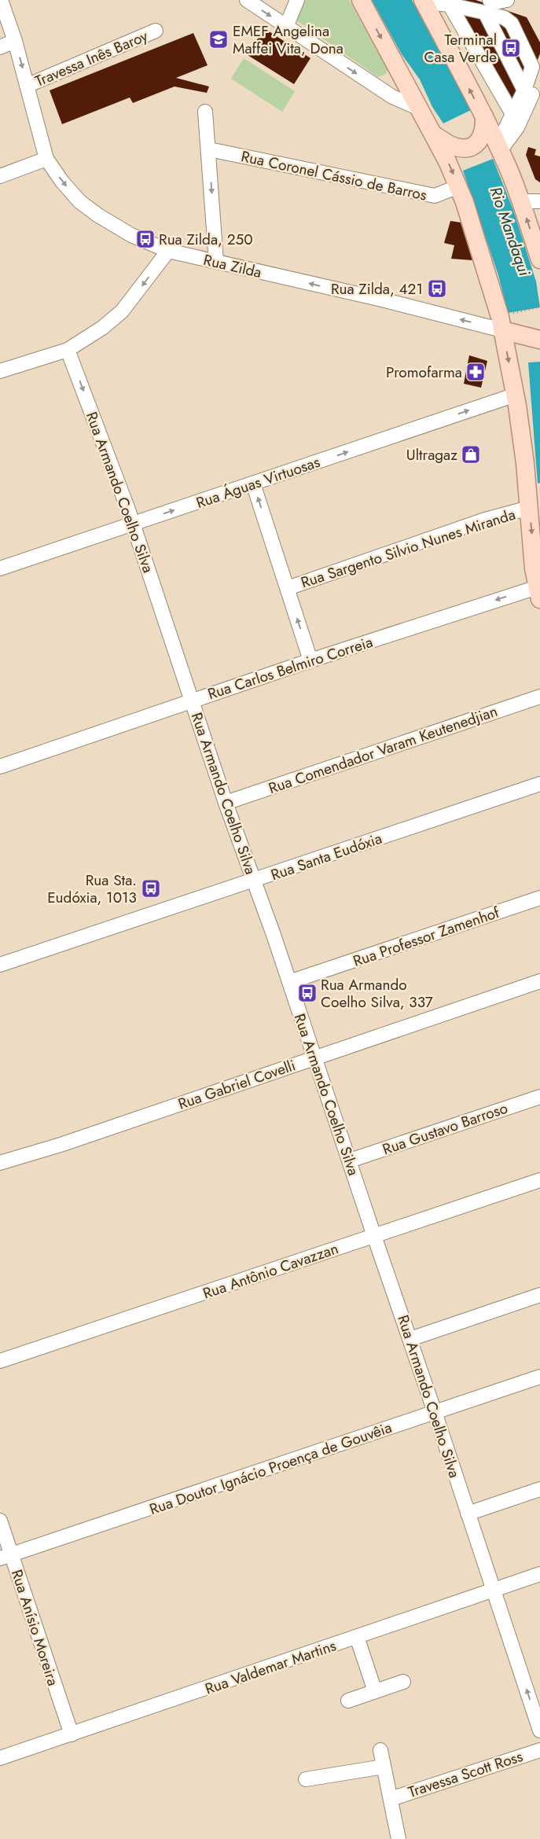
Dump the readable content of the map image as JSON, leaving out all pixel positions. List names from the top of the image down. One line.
{"streets":{"main road":["Rua Zilda"],"street":["Travessa Inês Baroy","Rua Coronel Cássio de Barros","Rua Águas Virtuosas","Rua Armando Coelho Silva","Rua Sargento Silvio Nunes Miranda","Rua Carlos Belmiro Correia","Rua Comendador Varam Keutenedjian","Rua Santa Eudóxia","Rua Professor Zamenhof","Rua Gabriel Covelli","Rua Gustavo Barroso","Rua Antônio Cavazzan","Rua Doutor Ignácio Proença de Gouvêia","Rua Anísio Moreira","Rua Valdemar Martins","Travessa Scott Ross"]},"crossings":[["Travessa Inês Baroy","Rua Zilda"],["Rua Águas Virtuosas","Rua Armando Coelho Silva"],["Rua Armando Coelho Silva","Rua Carlos Belmiro Correia"],["Rua Armando Coelho Silva","Rua Comendador Varam Keutenedjian"],["Rua Armando Coelho Silva","Rua Santa Eudóxia"],["Rua Armando Coelho Silva","Rua Professor Zamenhof"],["Rua Armando Coelho Silva","Rua Gabriel Covelli"],["Rua Armando Coelho Silva","Rua Gustavo Barroso"],["Rua Armando Coelho Silva","Rua Antônio Cavazzan"],["Rua Armando Coelho Silva","Rua Doutor Ignácio Proença de Gouvêia"],["Rua Armando Coelho Silva","Rua Valdemar Martins"],["Rua Doutor Ignácio Proença de Gouvêia","Rua Anísio Moreira"],["Rua Anísio Moreira","Rua Valdemar Martins"]],"one_way":["Rua Águas Virtuosas","Rua Carlos Belmiro Correia"],"water":["Rio Mandaqui"],"places":{"school or university":["EMEF Angelina Maffei Vita, Dona"],"bus stop":["Terminal Casa Verde","Rua Zilda, 250","Rua Zilda, 421","Rua Sta. Eudóxia, 1013","Rua Armando Coelho Silva, 337"],"pharmacy":["Promofarma"],"shop":["Ultragaz"]}}
